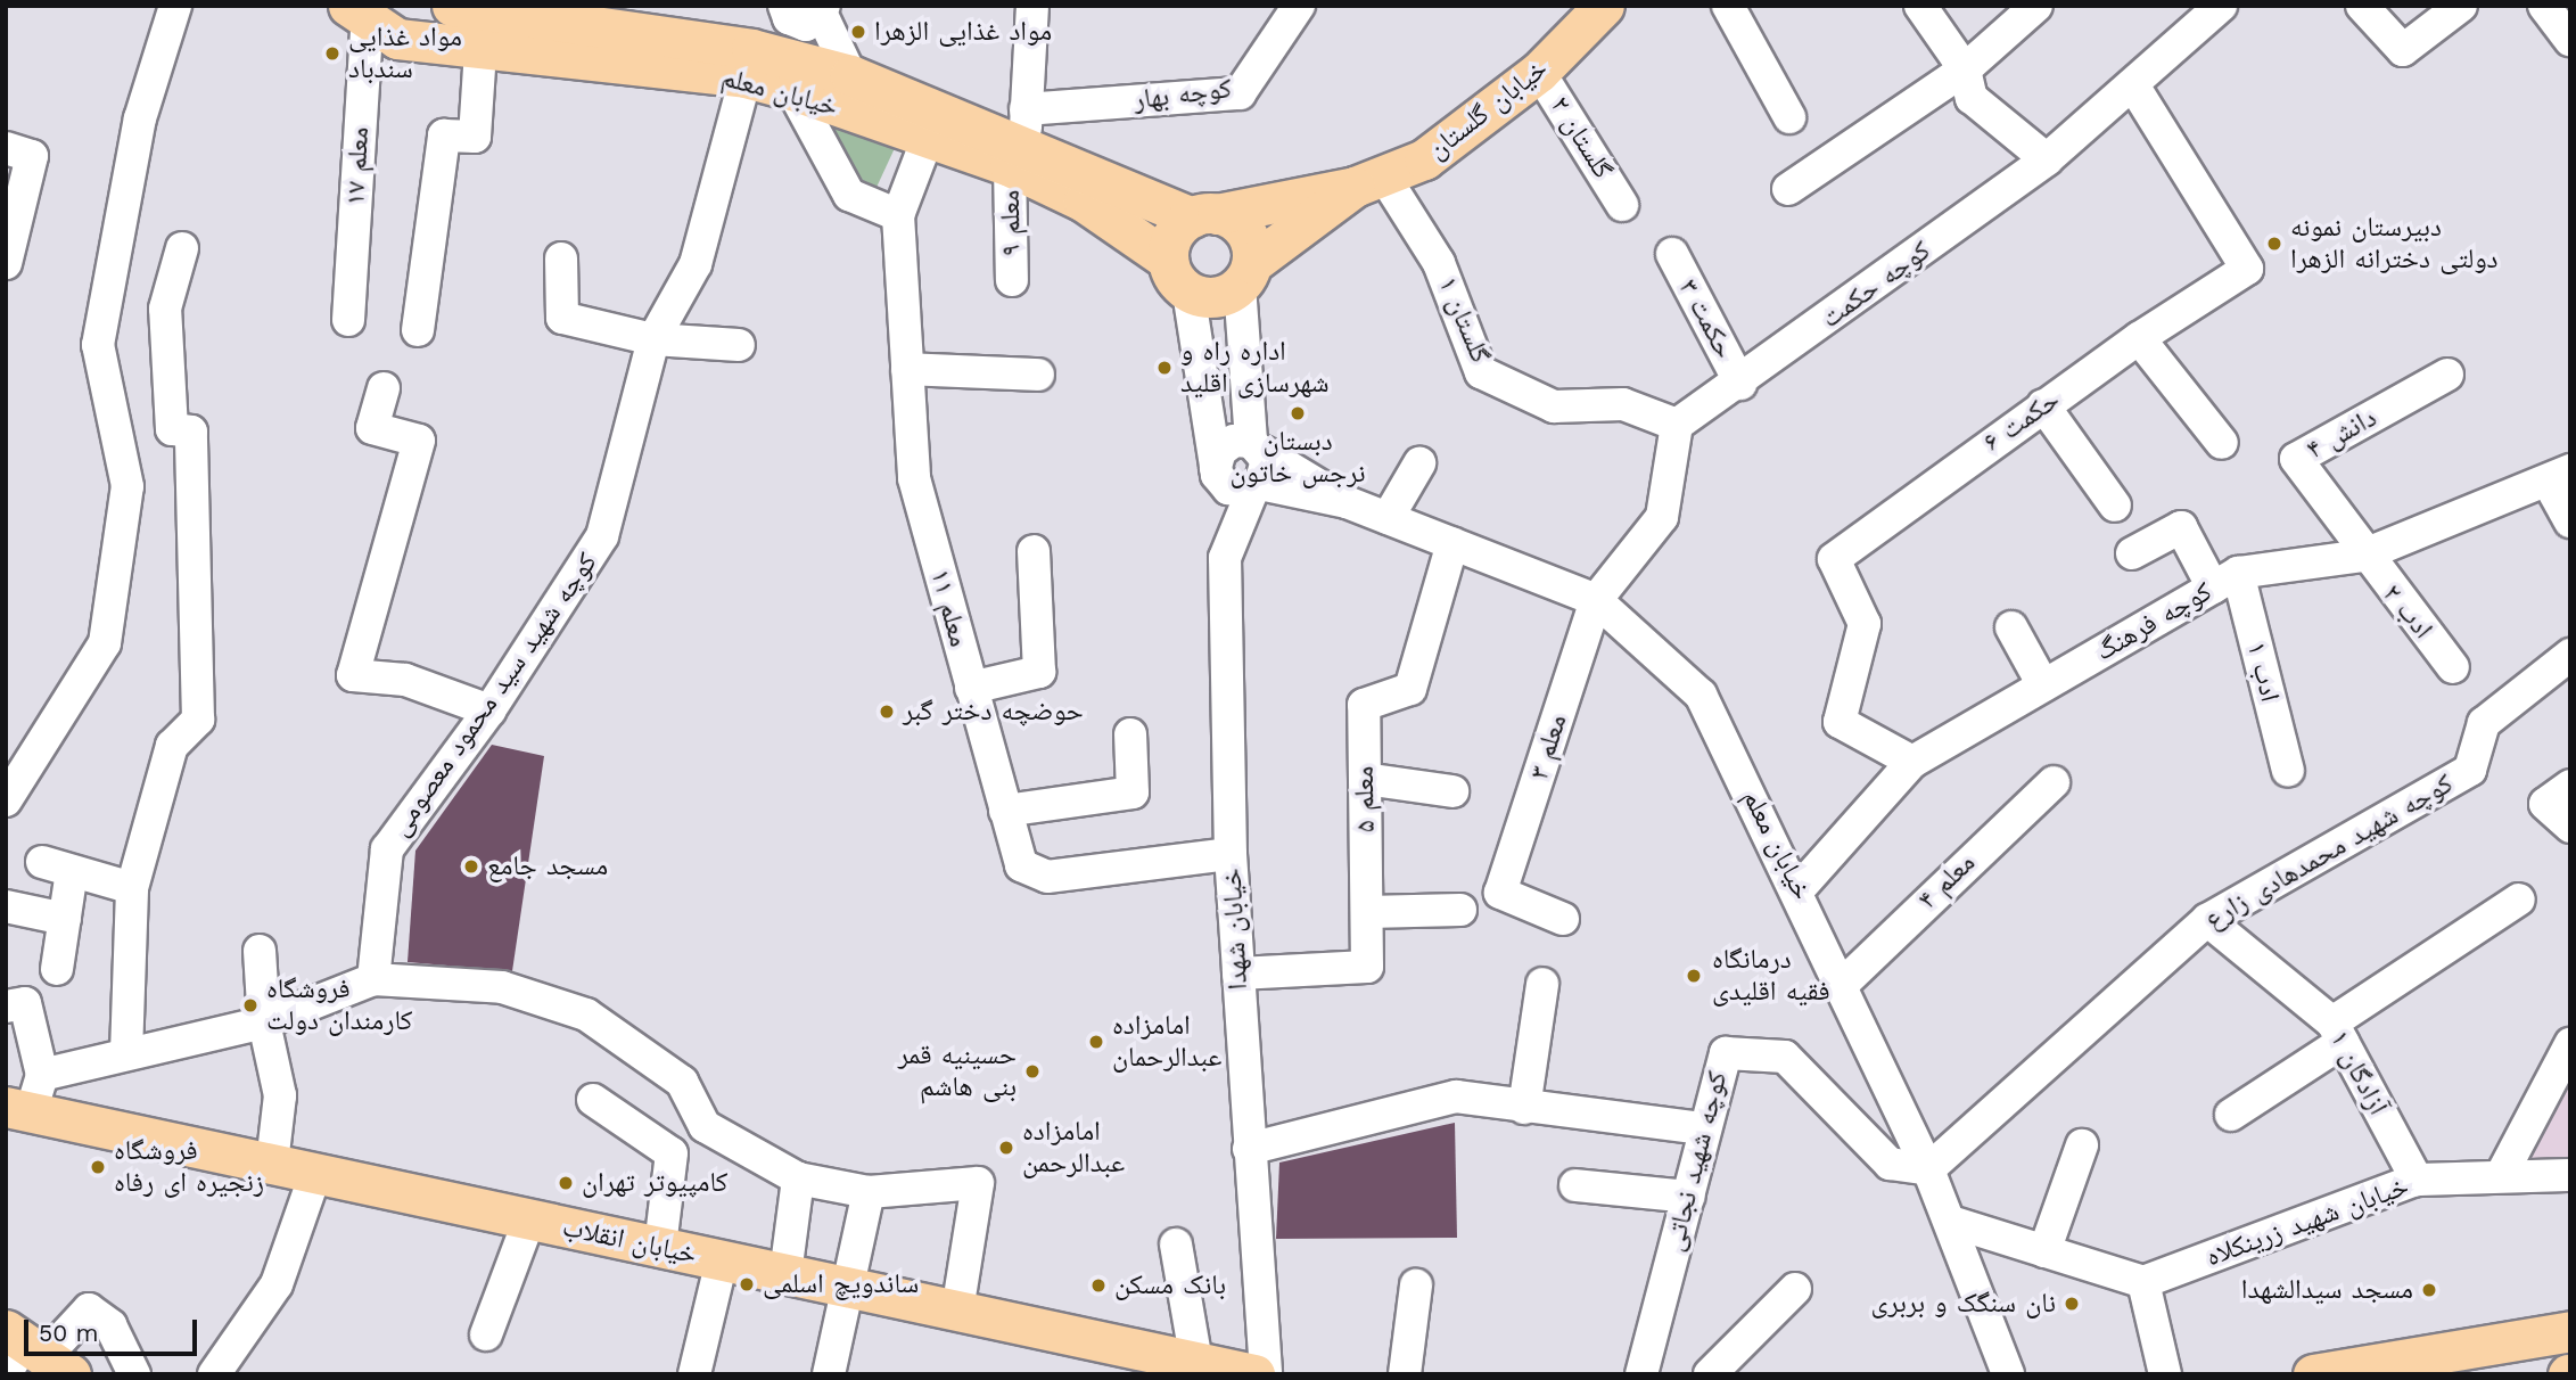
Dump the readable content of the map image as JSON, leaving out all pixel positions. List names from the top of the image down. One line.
{"streets":{"main road":["خیابان معلم","خیابان گلستان","خیابان انقلاب"],"street":["کوچه بهار","گلستان ۲","معلم ۱۷","معلم ۹","کوچه حکمت","حکمت ۳","گلستان ۱","حکمت ۶","دانش ۴","معلم ۱۱","ادب ۲","کوچه فرهنگ","ادب ۱","کوچه شهید سید محمود معصومی","معلم ۳","معلم ۵","کوچه شهید محمدهادی زارع","معلم ۴","خیابان شهدا","آزادگان ۱","کوچه شهید نجاتی","خیابان شهید زرینکلاه"]},"crossings":[["خیابان معلم","کوچه بهار"],["خیابان معلم","معلم ۱۷"],["خیابان معلم","معلم ۹"],["خیابان معلم","معلم ۱۱"],["خیابان معلم","کوچه فرهنگ"],["خیابان معلم","کوچه شهید سید محمود معصومی"],["خیابان معلم","معلم ۳"],["خیابان معلم","معلم ۵"],["خیابان معلم","کوچه شهید محمدهادی زارع"],["خیابان معلم","معلم ۴"],["خیابان معلم","خیابان شهدا"],["خیابان معلم","کوچه شهید نجاتی"],["کوچه بهار","معلم ۹"],["خیابان گلستان","گلستان ۲"],["خیابان گلستان","گلستان ۱"],["کوچه حکمت","حکمت ۳"],["کوچه حکمت","گلستان ۱"],["کوچه حکمت","حکمت ۶"],["حکمت ۶","کوچه فرهنگ"],["دانش ۴","ادب ۲"],["دانش ۴","کوچه فرهنگ"],["معلم ۱۱","خیابان شهدا"],["ادب ۲","کوچه فرهنگ"],["کوچه فرهنگ","ادب ۱"],["معلم ۵","خیابان شهدا"],["کوچه شهید محمدهادی زارع","آزادگان ۱"],["کوچه شهید محمدهادی زارع","کوچه شهید نجاتی"],["آزادگان ۱","خیابان شهید زرینکلاه"]],"places":["مواد غذایی الزهرا","مواد غذایی سندباد","دبیرستان نمونه دولتی دخترانه الزهرا","اداره راه و شهرسازی اقلید","دبستان نرجس خاتون","حوضچه دختر گبر","مسجد جامع","درمانگاه فقیه اقلیدی","فروشگاه کارمندان دولت","امامزاده عبدالرحمان","حسینیه قمر بنی هاشم","امامزاده عبدالرحمن","فروشگاه زنجیره ای رفاه","کامپیوتر تهران","ساندویچ اسلمی","بانک مسکن","مسجد سیدالشهدا","نان سنگک و بربری"],"scale_bar":"50 m"}
